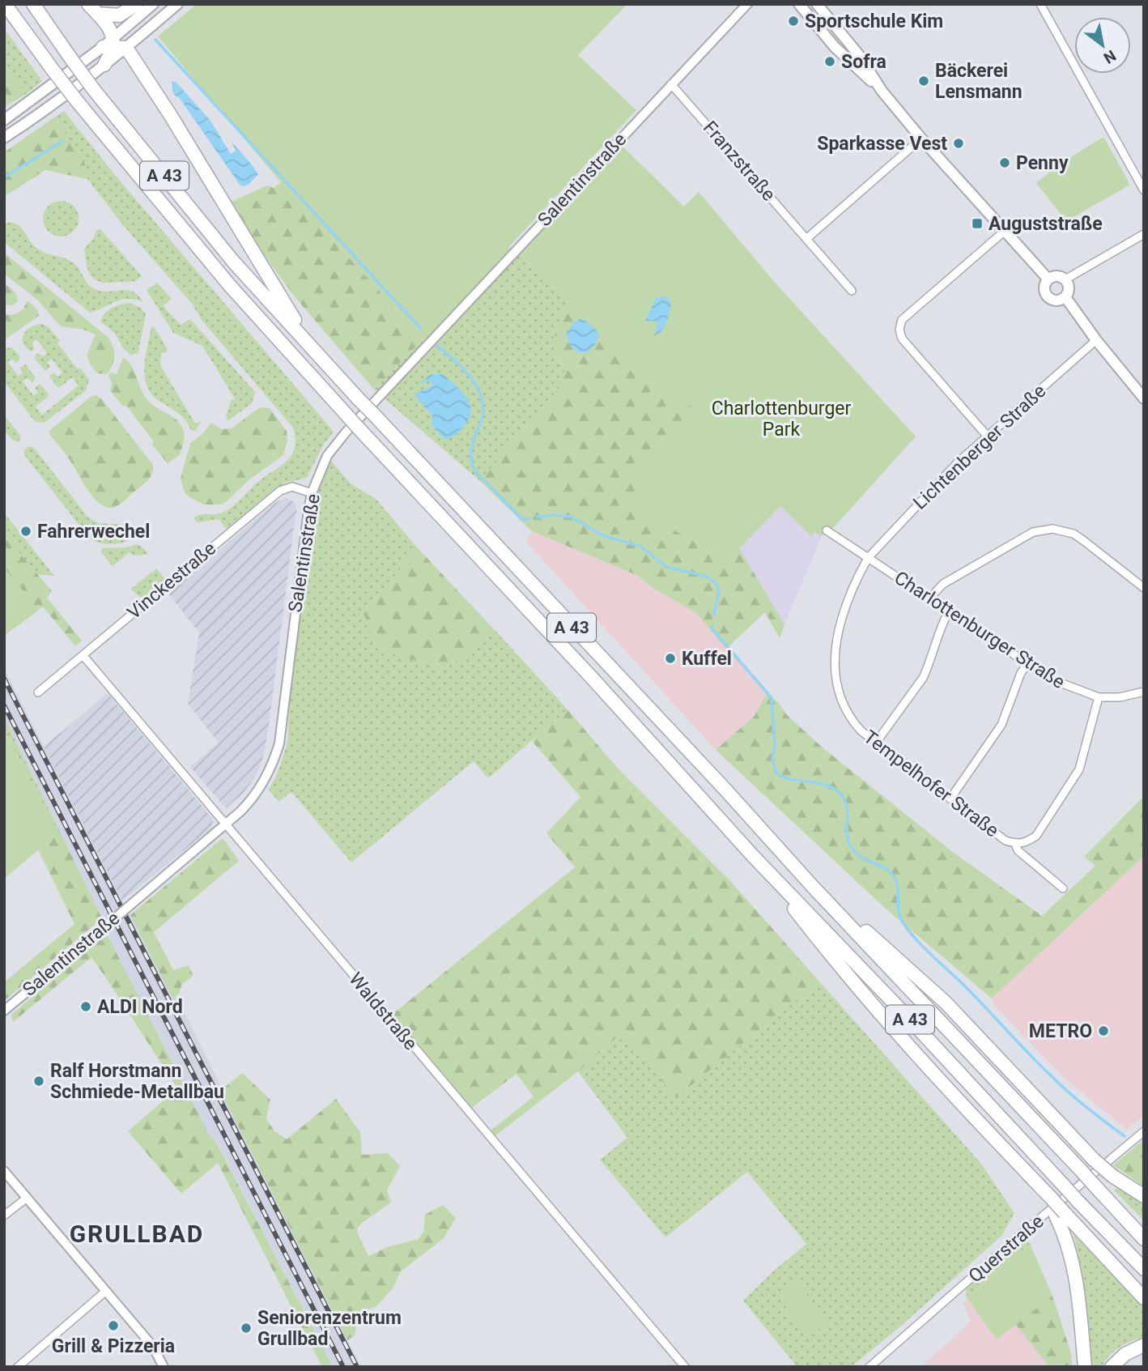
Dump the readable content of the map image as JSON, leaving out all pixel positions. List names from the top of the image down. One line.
{"streets":{"highway":["A 43"],"street":["Franzstraße","Salentinstraße","Lichtenberger Straße","Vinckestraße","Charlottenburger Straße","Tempelhofer Straße","Waldstraße","Querstraße"]},"crossings":[["Franzstraße","Salentinstraße"],["Salentinstraße","Vinckestraße"],["Salentinstraße","Waldstraße"],["Lichtenberger Straße","Charlottenburger Straße"],["Lichtenberger Straße","Tempelhofer Straße"],["Vinckestraße","Waldstraße"],["Charlottenburger Straße","Tempelhofer Straße"]],"districts":["GRULLBAD"],"parks":["Charlottenburger Park"],"places":{"other":["Sportschule Kim","Sofra","Bäckerei Lensmann","Sparkasse Vest","Penny","Fahrerwechel","Kuffel","ALDI Nord","METRO","Ralf Horstmann Schmiede-Metallbau","Grill & Pizzeria","Seniorenzentrum Grullbad"],"transit":["Auguststraße"]},"north":"bottom right"}
